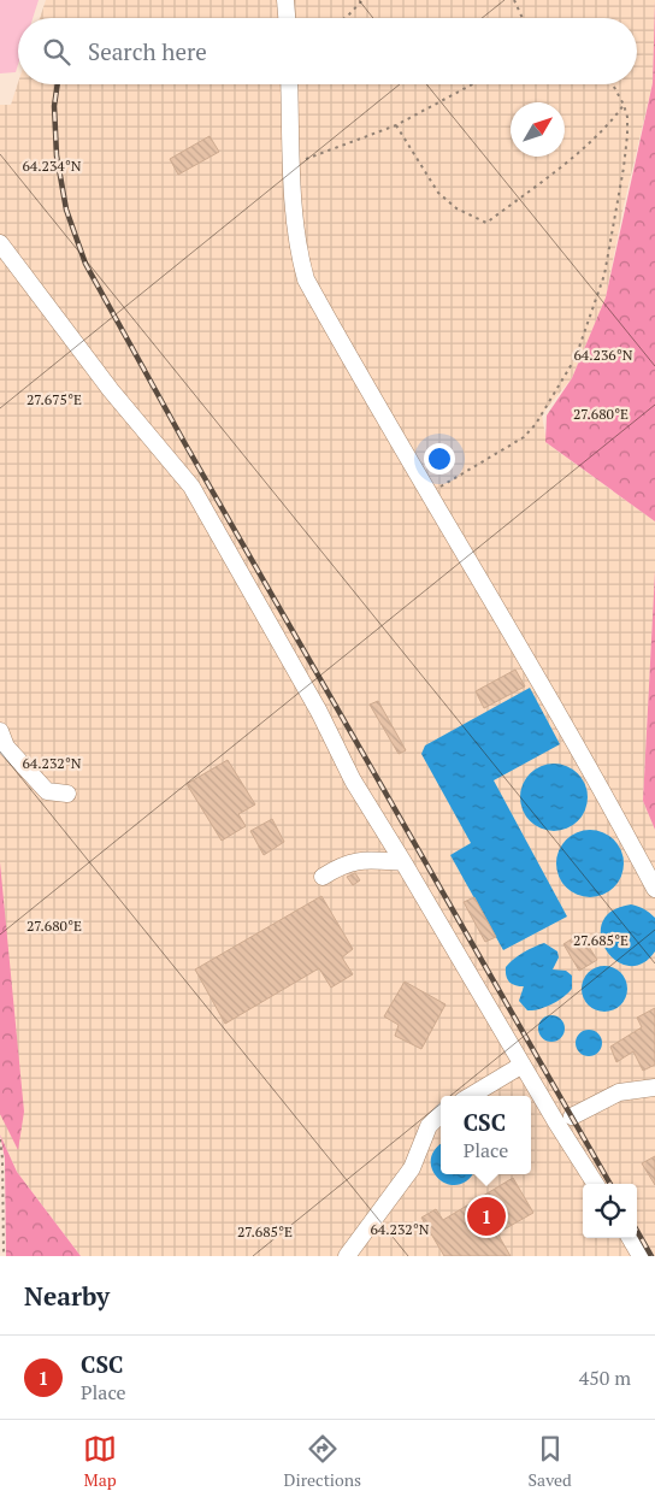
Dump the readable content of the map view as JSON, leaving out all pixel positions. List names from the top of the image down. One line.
{"north":"top right","page":{"search":"Search here","popup":["CSC","Place"],"pins":"1","heading":"Nearby","list":[{"mark":"1","name":"CSC","note":"Place","value":"450 m"}],"nav":["Map","Directions","Saved"]},"coordinates":["64.234°N","64.236°N","27.675°E","27.680°E","64.232°N","27.685°E"]}
